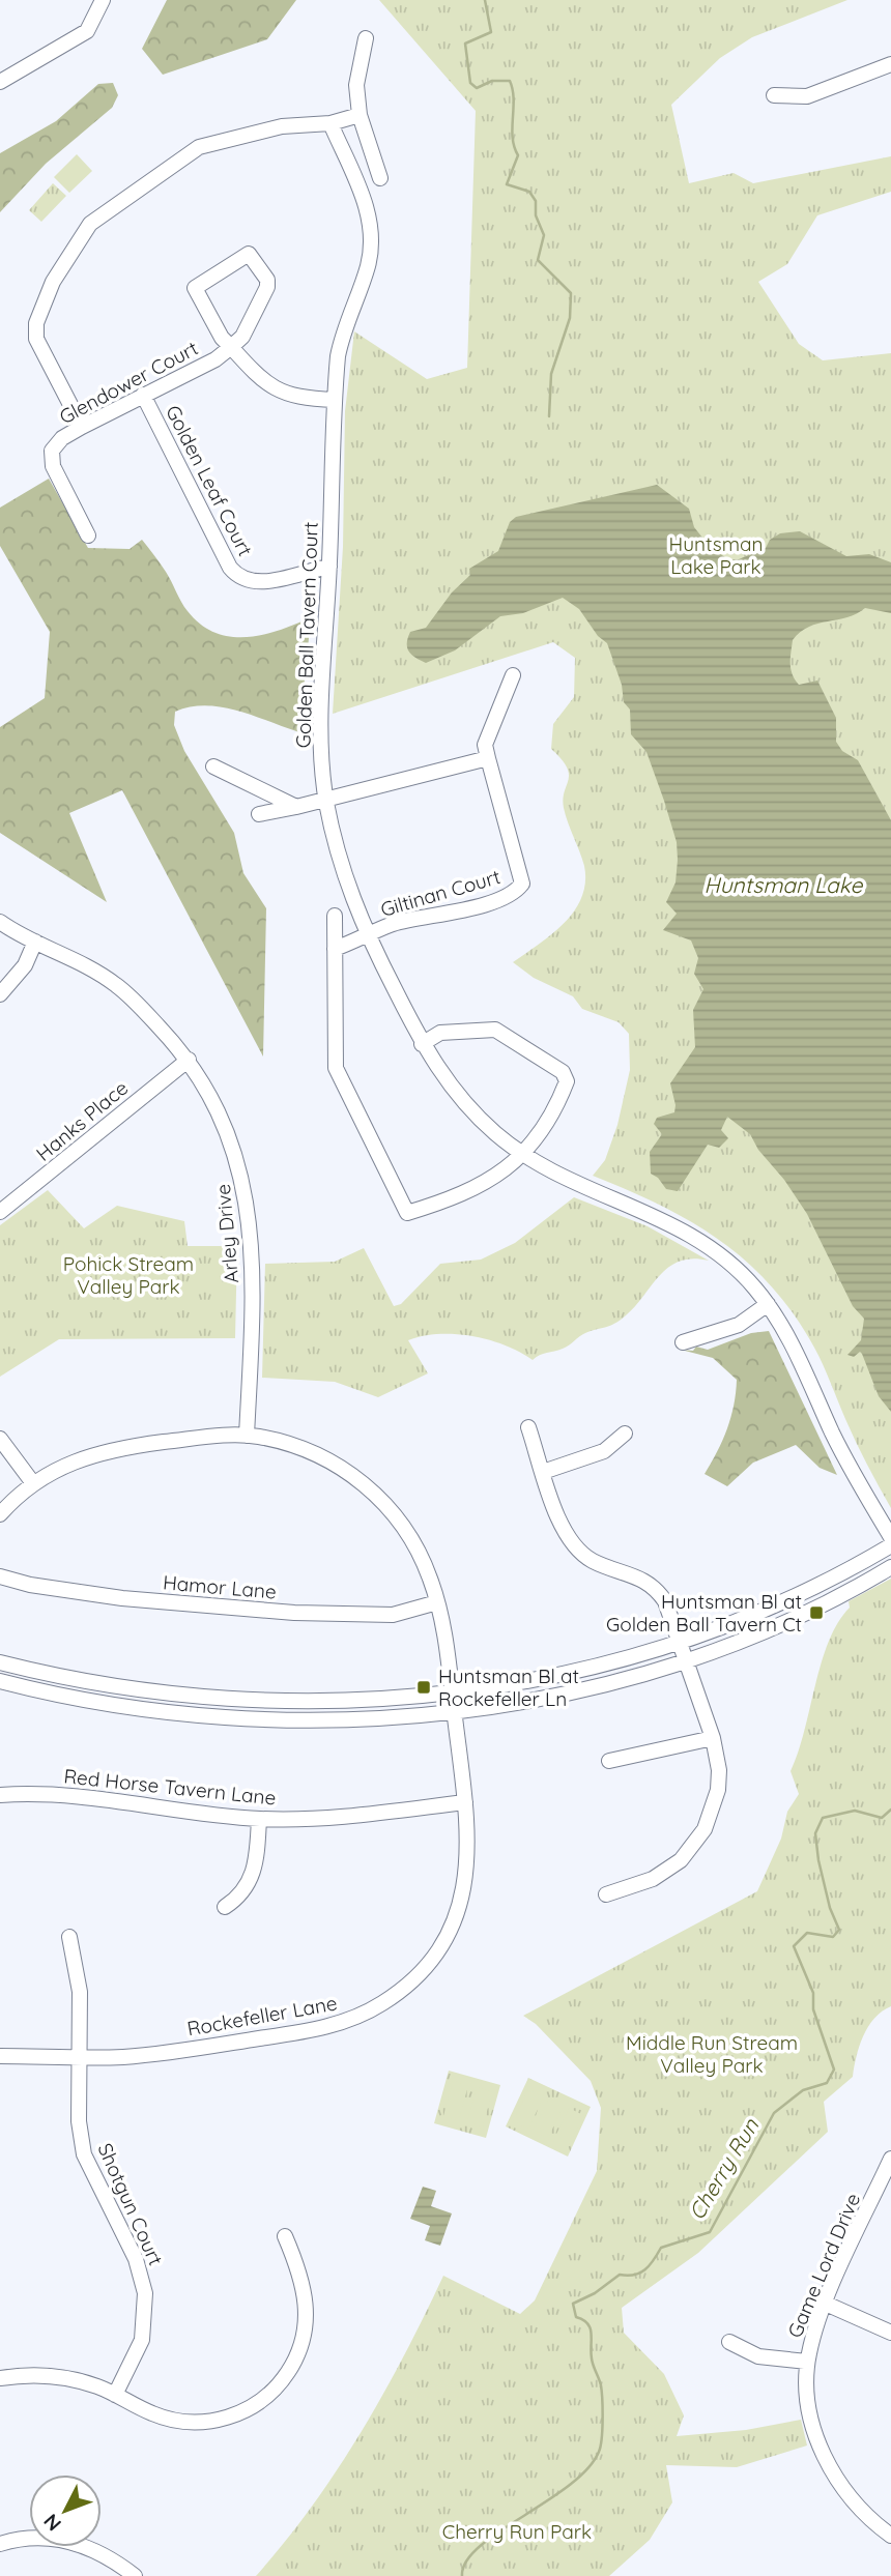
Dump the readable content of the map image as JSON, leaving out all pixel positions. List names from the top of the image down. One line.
{"streets":{"street":["Glendower Court","Golden Leaf Court","Golden Ball Tavern Court","Giltinan Court","Hanks Place","Arley Drive","Hamor Lane","Red Horse Tavern Lane","Rockefeller Lane","Shotgun Court","Game Lord Drive"]},"crossings":[["Glendower Court","Golden Leaf Court"],["Golden Leaf Court","Golden Ball Tavern Court"],["Golden Ball Tavern Court","Giltinan Court"],["Hanks Place","Arley Drive"],["Arley Drive","Rockefeller Lane"],["Hamor Lane","Rockefeller Lane"],["Red Horse Tavern Lane","Rockefeller Lane"],["Rockefeller Lane","Shotgun Court"]],"water":["Huntsman Lake","Cherry Run"],"parks":["Huntsman Lake Park","Pohick Stream Valley Park","Middle Run Stream Valley Park","Cherry Run Park"],"places":{"transit":["Huntsman Bl at Golden Ball Tavern Ct","Huntsman Bl at Rockefeller Ln"]},"north":"bottom left"}
